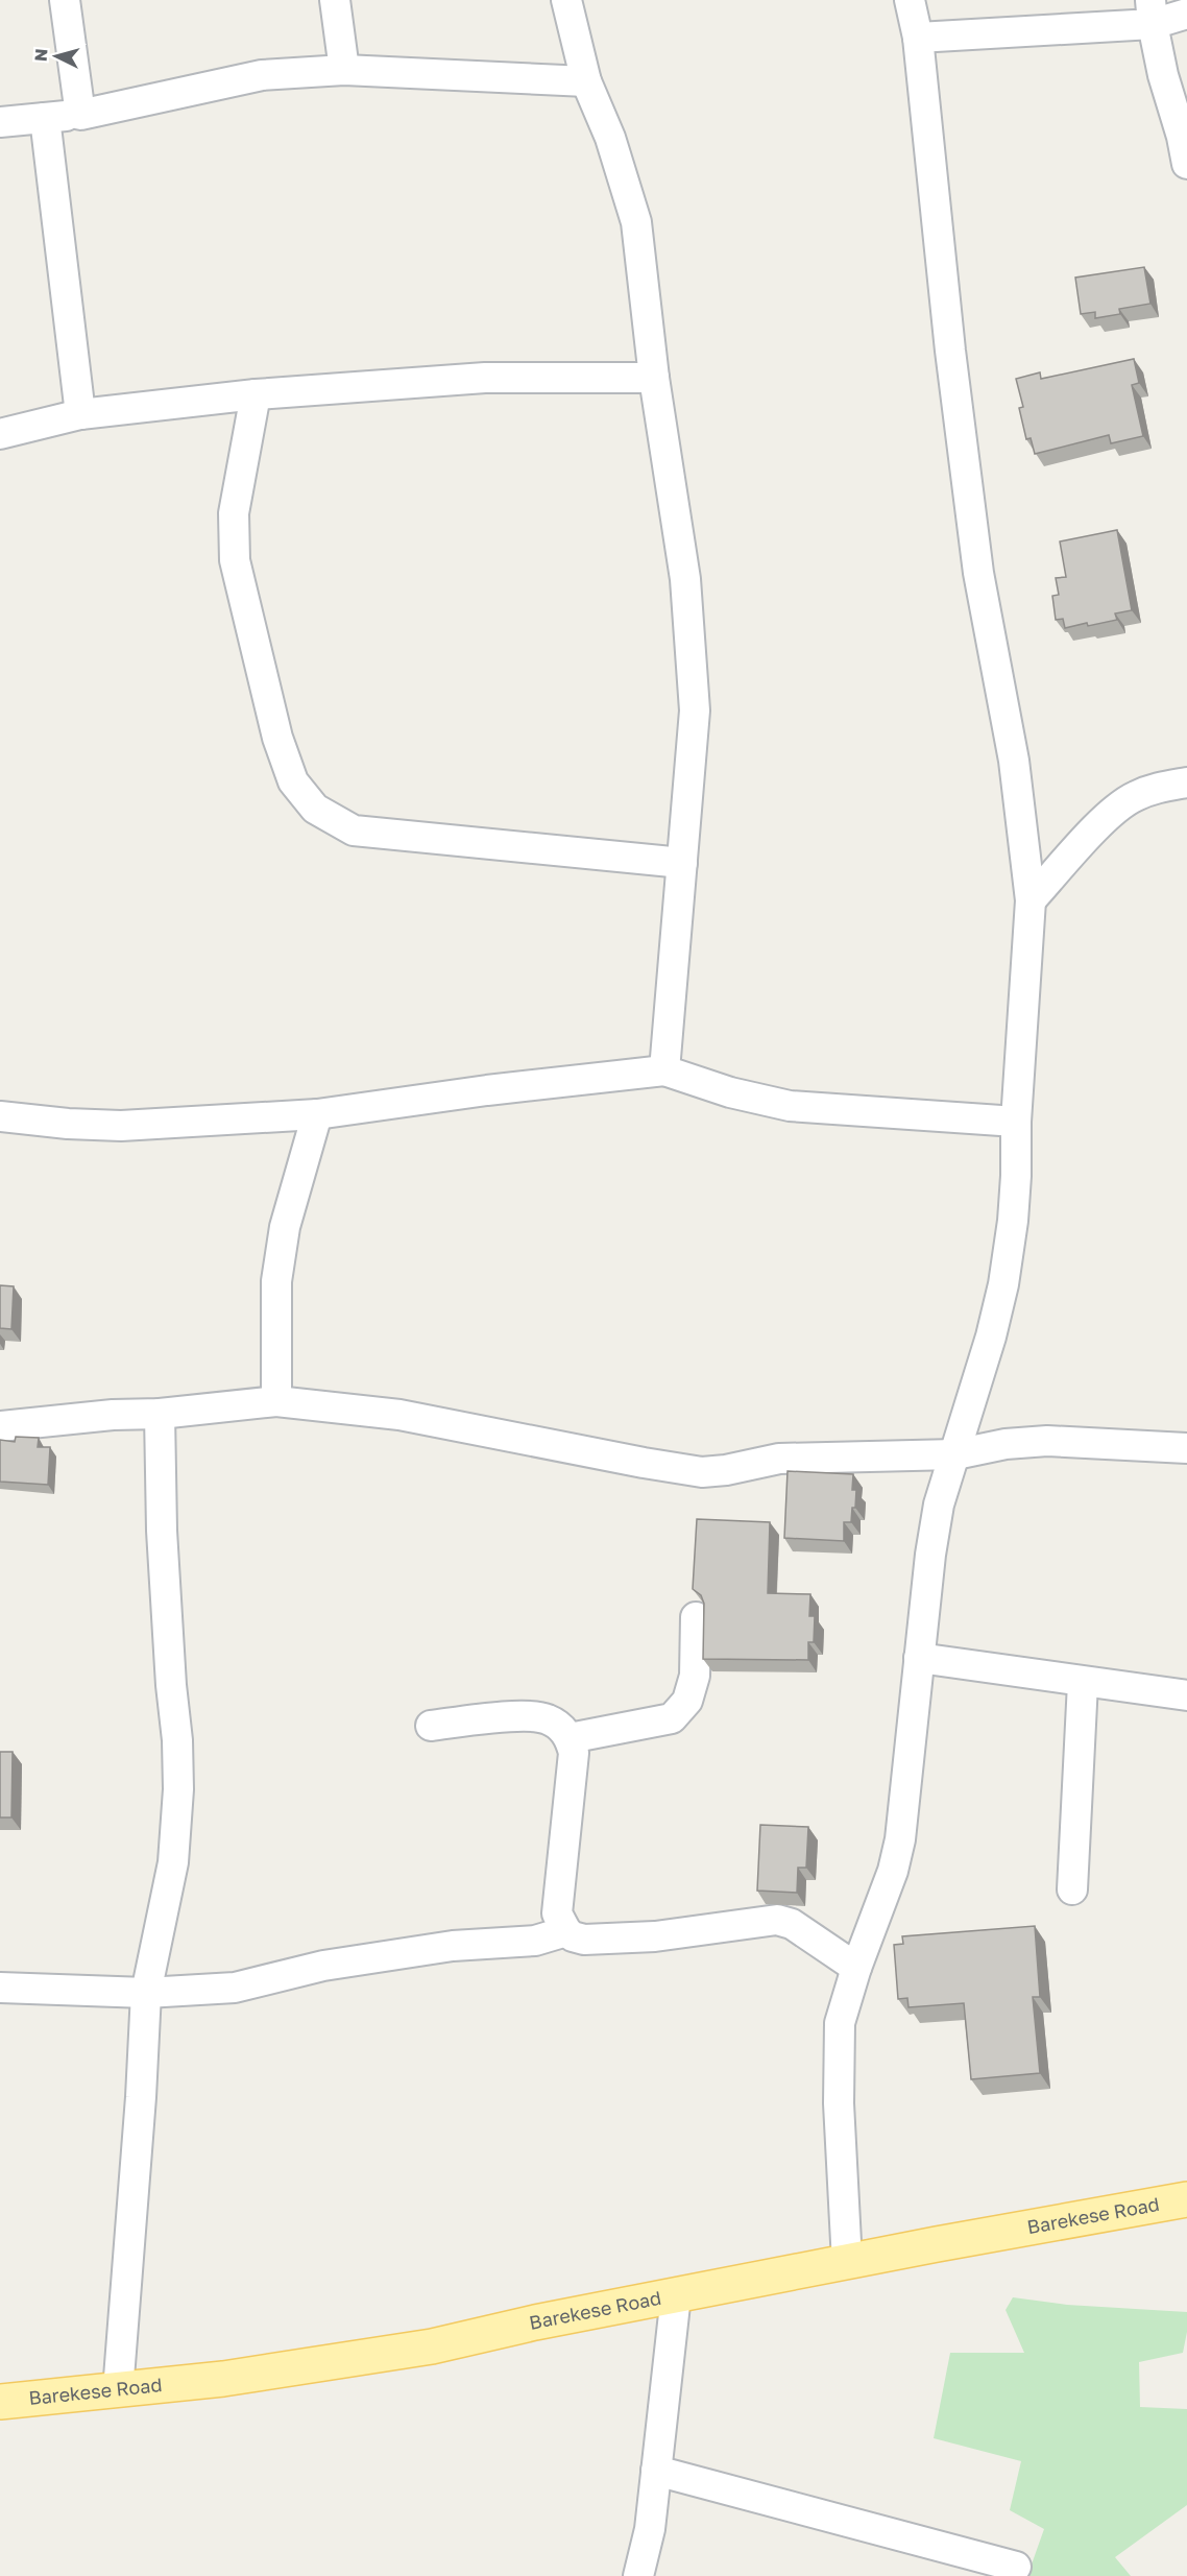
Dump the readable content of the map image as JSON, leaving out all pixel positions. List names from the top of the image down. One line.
{"streets":{"main road":["Barekese Road"]},"north":"left"}
